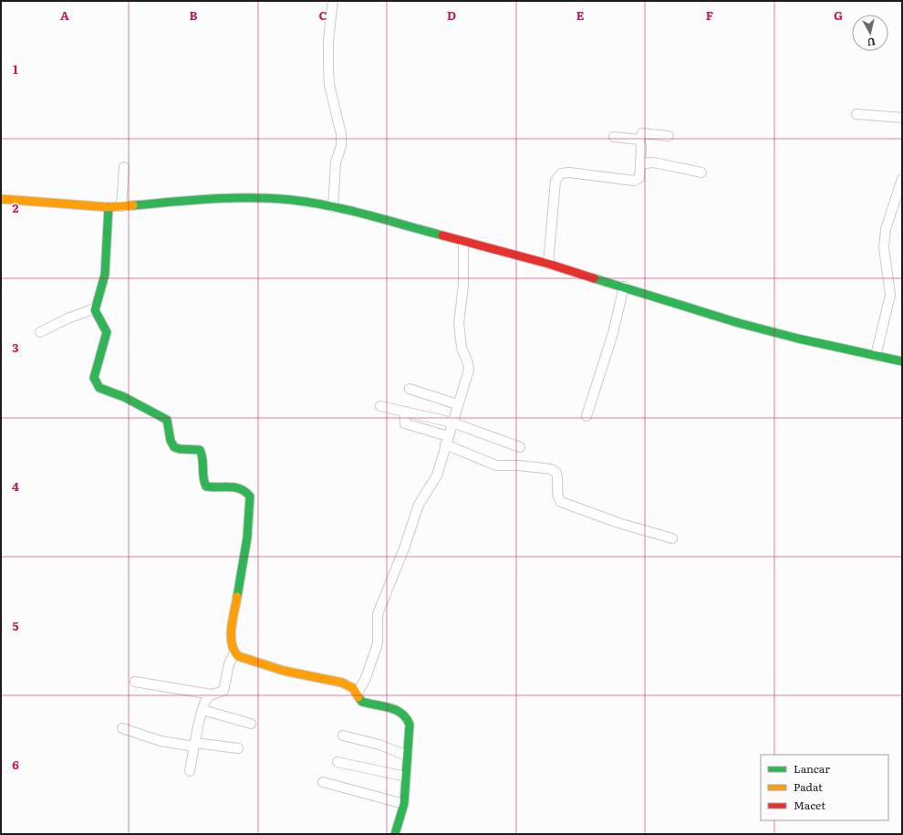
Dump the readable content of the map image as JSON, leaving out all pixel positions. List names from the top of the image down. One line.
{"legend":["Lancar","Padat","Macet"],"north":"bottom","grid":{"columns":["A","B","C","D","E","F","G"],"rows":["1","2","3","4","5","6"]}}
